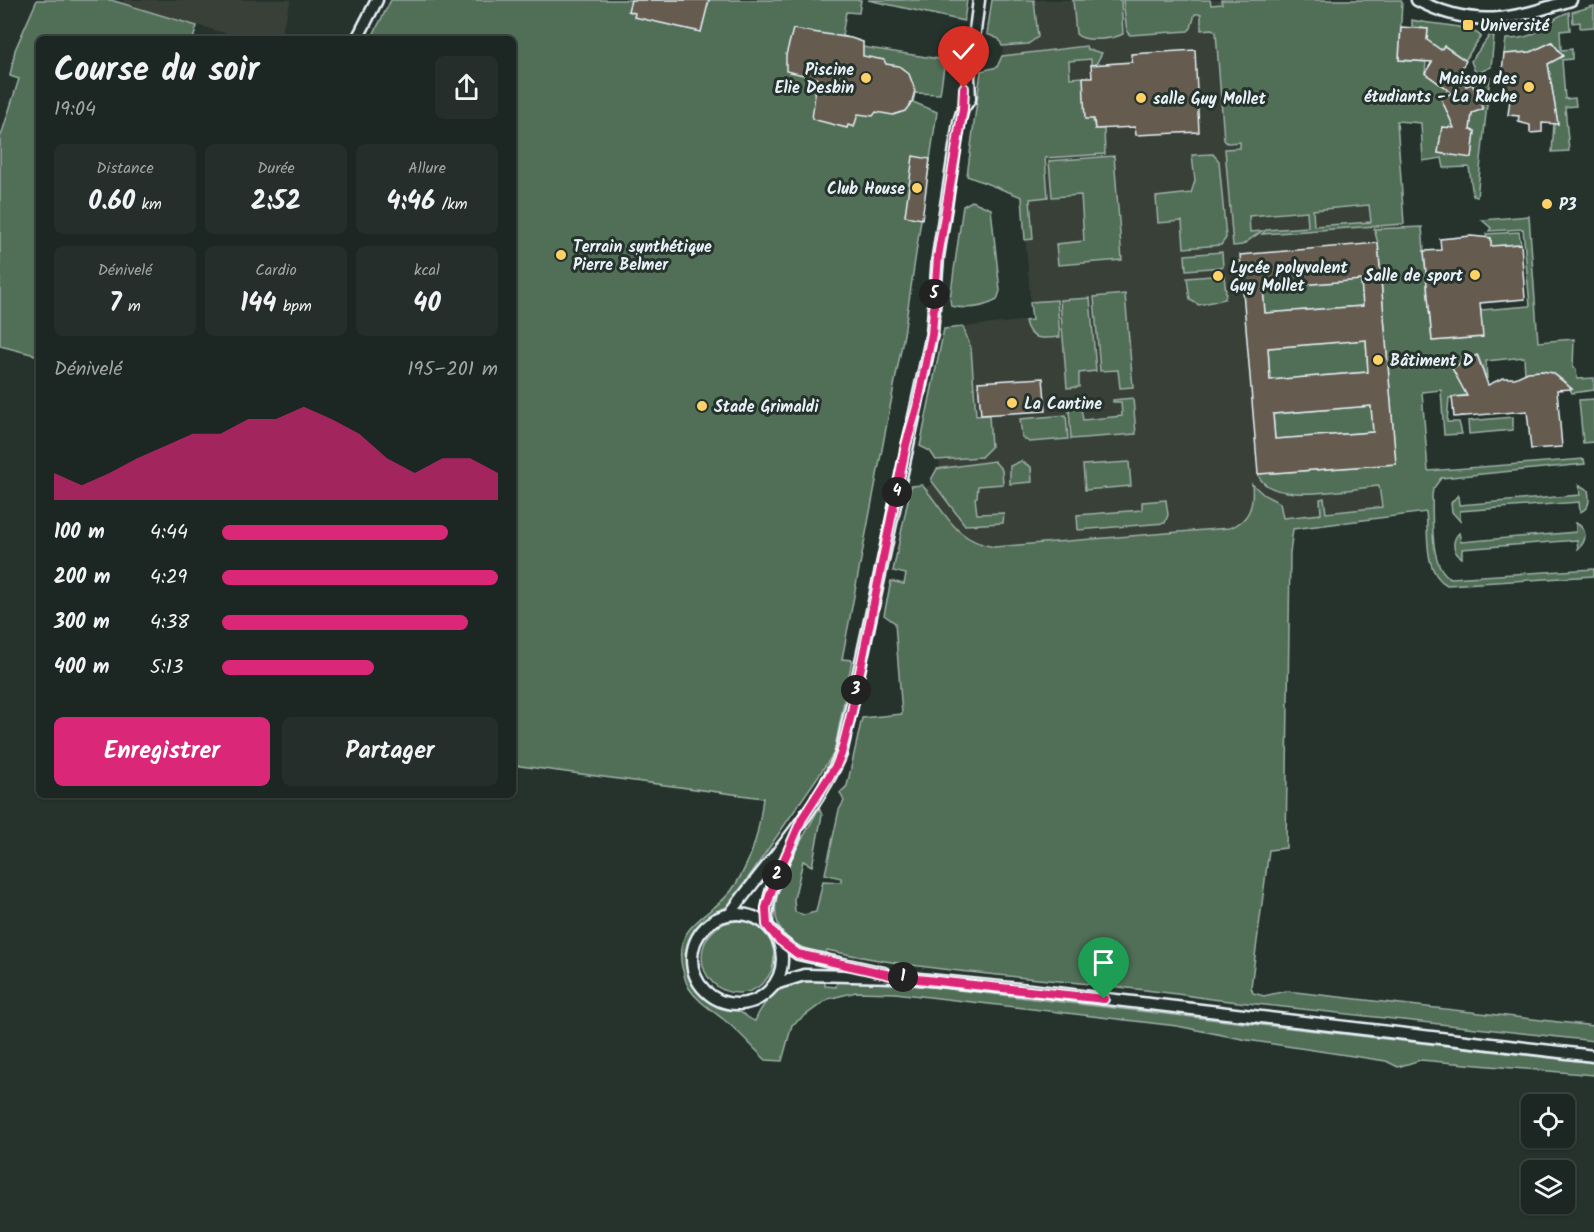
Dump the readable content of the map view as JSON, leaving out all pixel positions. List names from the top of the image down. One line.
{"places":{"transit":["Université"],"other":["Piscine Elie Desbin","Maison des étudiants - La Ruche","salle Guy Mollet","Club House","P3","Terrain synthétique Pierre Belmer","Salle de sport","Lycée polyvalent Guy Mollet","Bâtiment D","La Cantine","Stade Grimaldi"]},"page":{"heading":["Course du soir","19:04"],"stats":[["Distance","0.60 km"],["Durée","2:52"],["Allure","4:46 /km"],["Dénivelé","7 m"],["Cardio","144 bpm"],["kcal","40"]],"pins":["5","4","3","2","1"],"chart":["Dénivelé","195–201 m"],"list":[{"name":"100 m","note":"4:44"},{"name":"200 m","note":"4:29"},{"name":"300 m","note":"4:38"},{"name":"400 m","note":"5:13"}],"buttons":["Enregistrer","Partager"]}}
